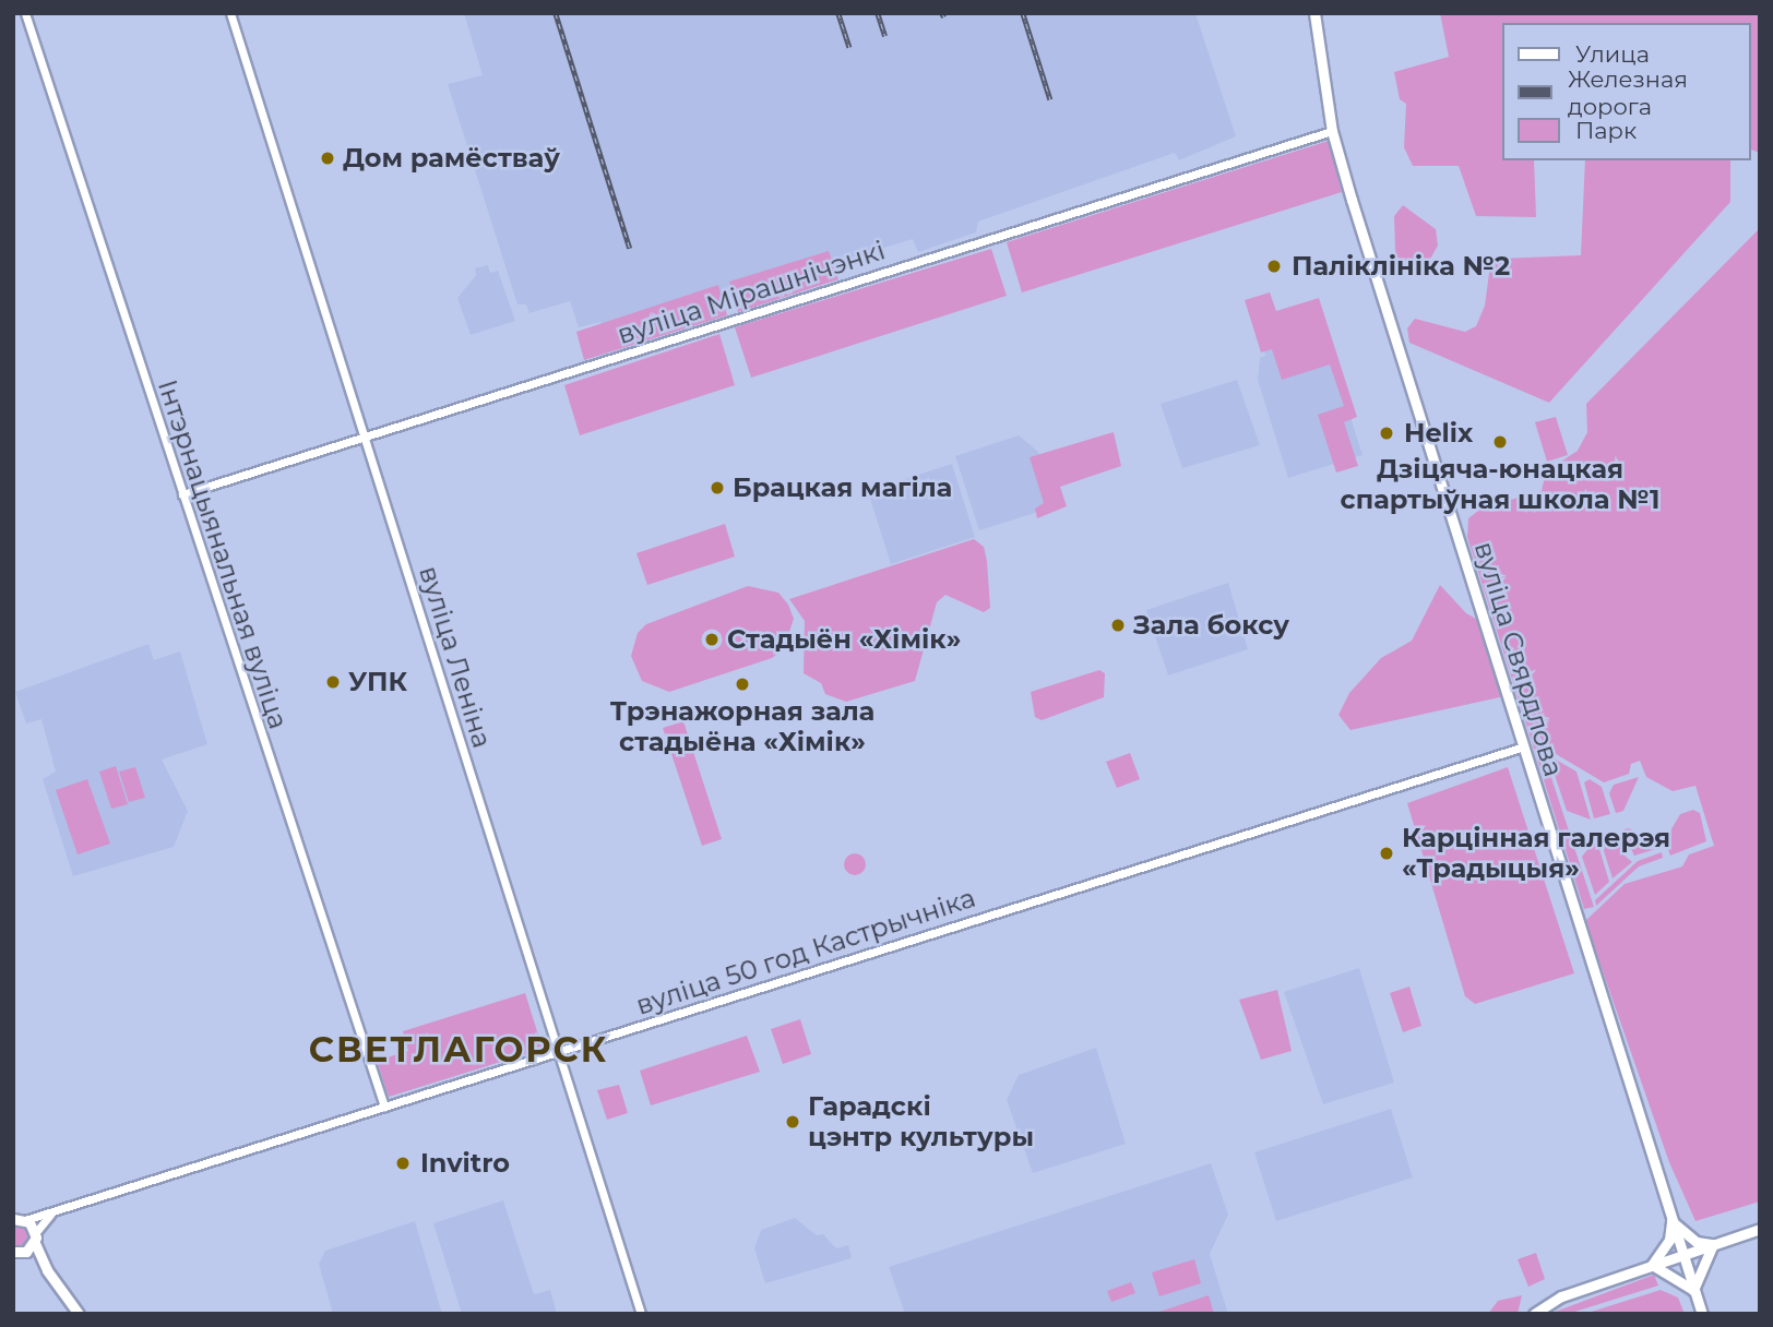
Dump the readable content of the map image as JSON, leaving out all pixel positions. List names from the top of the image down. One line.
{"streets":{"main road":["вуліца Свярдлова"],"street":["вуліца Мірашнічэнкі","Інтэрнацыянальная вуліца","вуліца Леніна","вуліца 50 год Кастрычніка"]},"crossings":[["вуліца Мірашнічэнкі","Інтэрнацыянальная вуліца"],["вуліца Мірашнічэнкі","вуліца Леніна"],["вуліца Мірашнічэнкі","вуліца Свярдлова"],["Інтэрнацыянальная вуліца","вуліца 50 год Кастрычніка"],["вуліца Леніна","вуліца 50 год Кастрычніка"],["вуліца Свярдлова","вуліца 50 год Кастрычніка"]],"districts":["СВЕТЛАГОРСК"],"places":["Дом рамёстваў","Паліклініка №2","Helix","Дзіцяча-юнацкая спартыўная школа №1","Брацкая магіла","Зала боксу","Стадыён «Хімік»","УПК","Трэнажорная зала стадыёна «Хімік»","Карцінная галерэя «Традыцыя»","Гарадскі цэнтр культуры","Invitro"],"legend":["Улица","Железная дорога","Парк"]}
